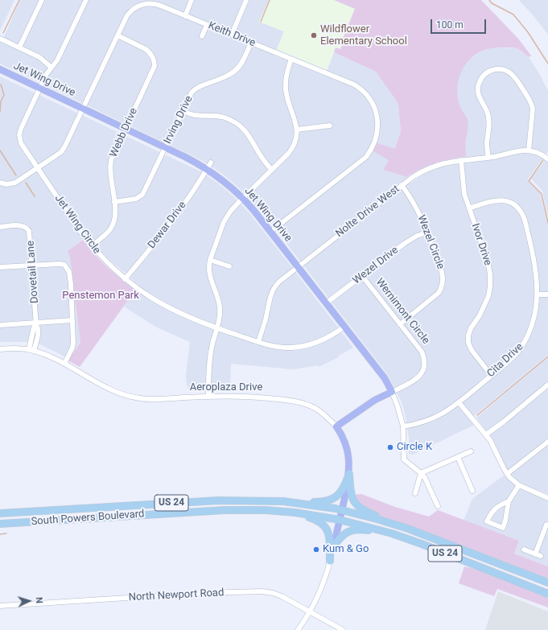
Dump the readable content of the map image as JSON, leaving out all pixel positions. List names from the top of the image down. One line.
{"streets":{"highway":["US 24","South Powers Boulevard"],"main road":["Jet Wing Drive","Wernimont Circle","Aeroplaza Drive"],"street":["Keith Drive","Irving Drive","Webb Drive","Nolte Drive West","Jet Wing Circle","Dewar Drive","Wezel Circle","Ivor Drive","Wezel Drive","Dovetail Lane","Cita Drive","North Newport Road"]},"crossings":[["Keith Drive","Jet Wing Drive"],["Keith Drive","Irving Drive"],["Keith Drive","Webb Drive"],["Keith Drive","Jet Wing Circle"],["Jet Wing Drive","Irving Drive"],["Jet Wing Drive","Webb Drive"],["Jet Wing Drive","Nolte Drive West"],["Jet Wing Drive","Jet Wing Circle"],["Jet Wing Drive","Dewar Drive"],["Jet Wing Drive","Wezel Drive"],["Jet Wing Drive","Wernimont Circle"],["Jet Wing Drive","Cita Drive"],["Irving Drive","Webb Drive"],["Webb Drive","Jet Wing Circle"],["Nolte Drive West","Jet Wing Circle"],["Nolte Drive West","Wezel Circle"],["Nolte Drive West","Ivor Drive"],["Jet Wing Circle","Dewar Drive"],["Wezel Circle","Wezel Drive"],["Wezel Circle","Wernimont Circle"],["Ivor Drive","Cita Drive"],["Wezel Drive","Wernimont Circle"],["Dovetail Lane","Aeroplaza Drive"],["Wernimont Circle","Aeroplaza Drive"],["Aeroplaza Drive","South Powers Boulevard"],["Aeroplaza Drive","North Newport Road"]],"parks":["Penstemon Park"],"places":["Wildflower Elementary School","Circle K","Kum & Go"],"scale_bar":"100 m","north":"right"}
